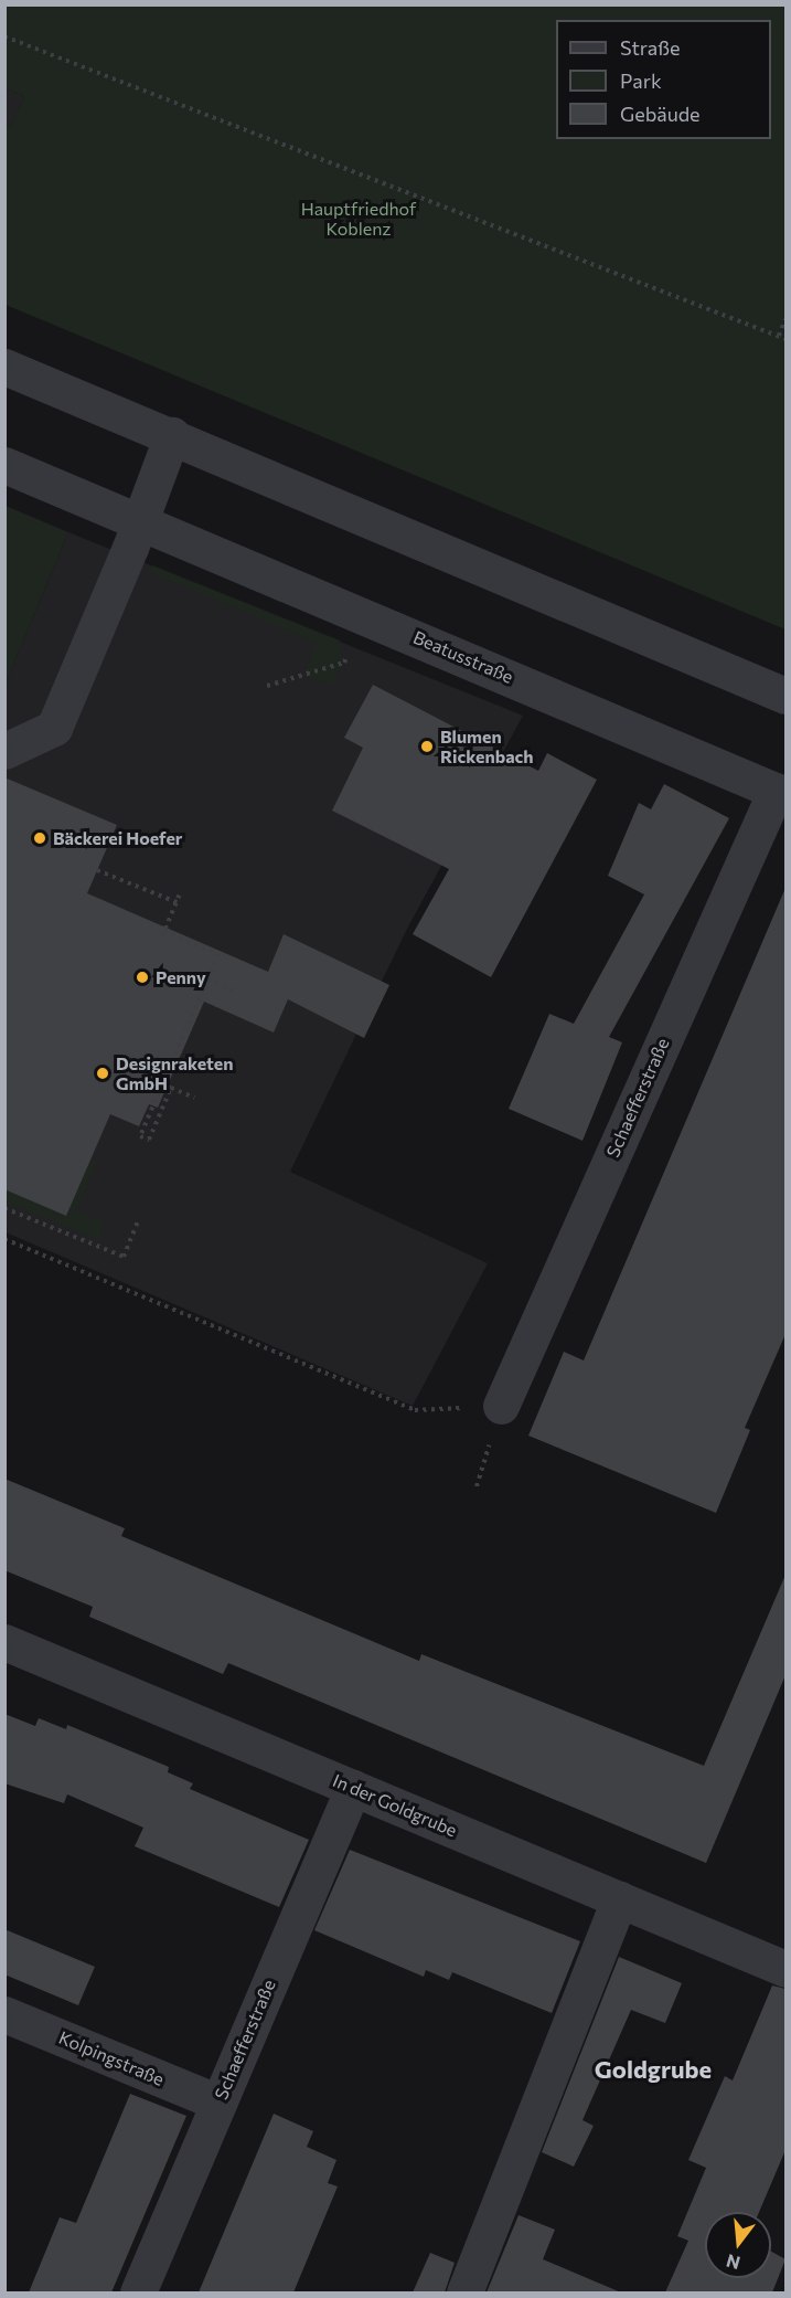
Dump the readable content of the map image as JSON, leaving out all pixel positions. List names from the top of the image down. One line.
{"streets":{"street":["Beatusstraße","Schaefferstraße","In der Goldgrube","Kolpingstraße"]},"crossings":[["Beatusstraße","Schaefferstraße"],["Schaefferstraße","In der Goldgrube"],["Schaefferstraße","Kolpingstraße"]],"districts":["Goldgrube"],"parks":["Hauptfriedhof Koblenz"],"places":["Blumen Rickenbach","Bäckerei Hoefer","Penny","Designraketen GmbH"],"legend":["Straße","Park","Gebäude"],"north":"bottom"}
